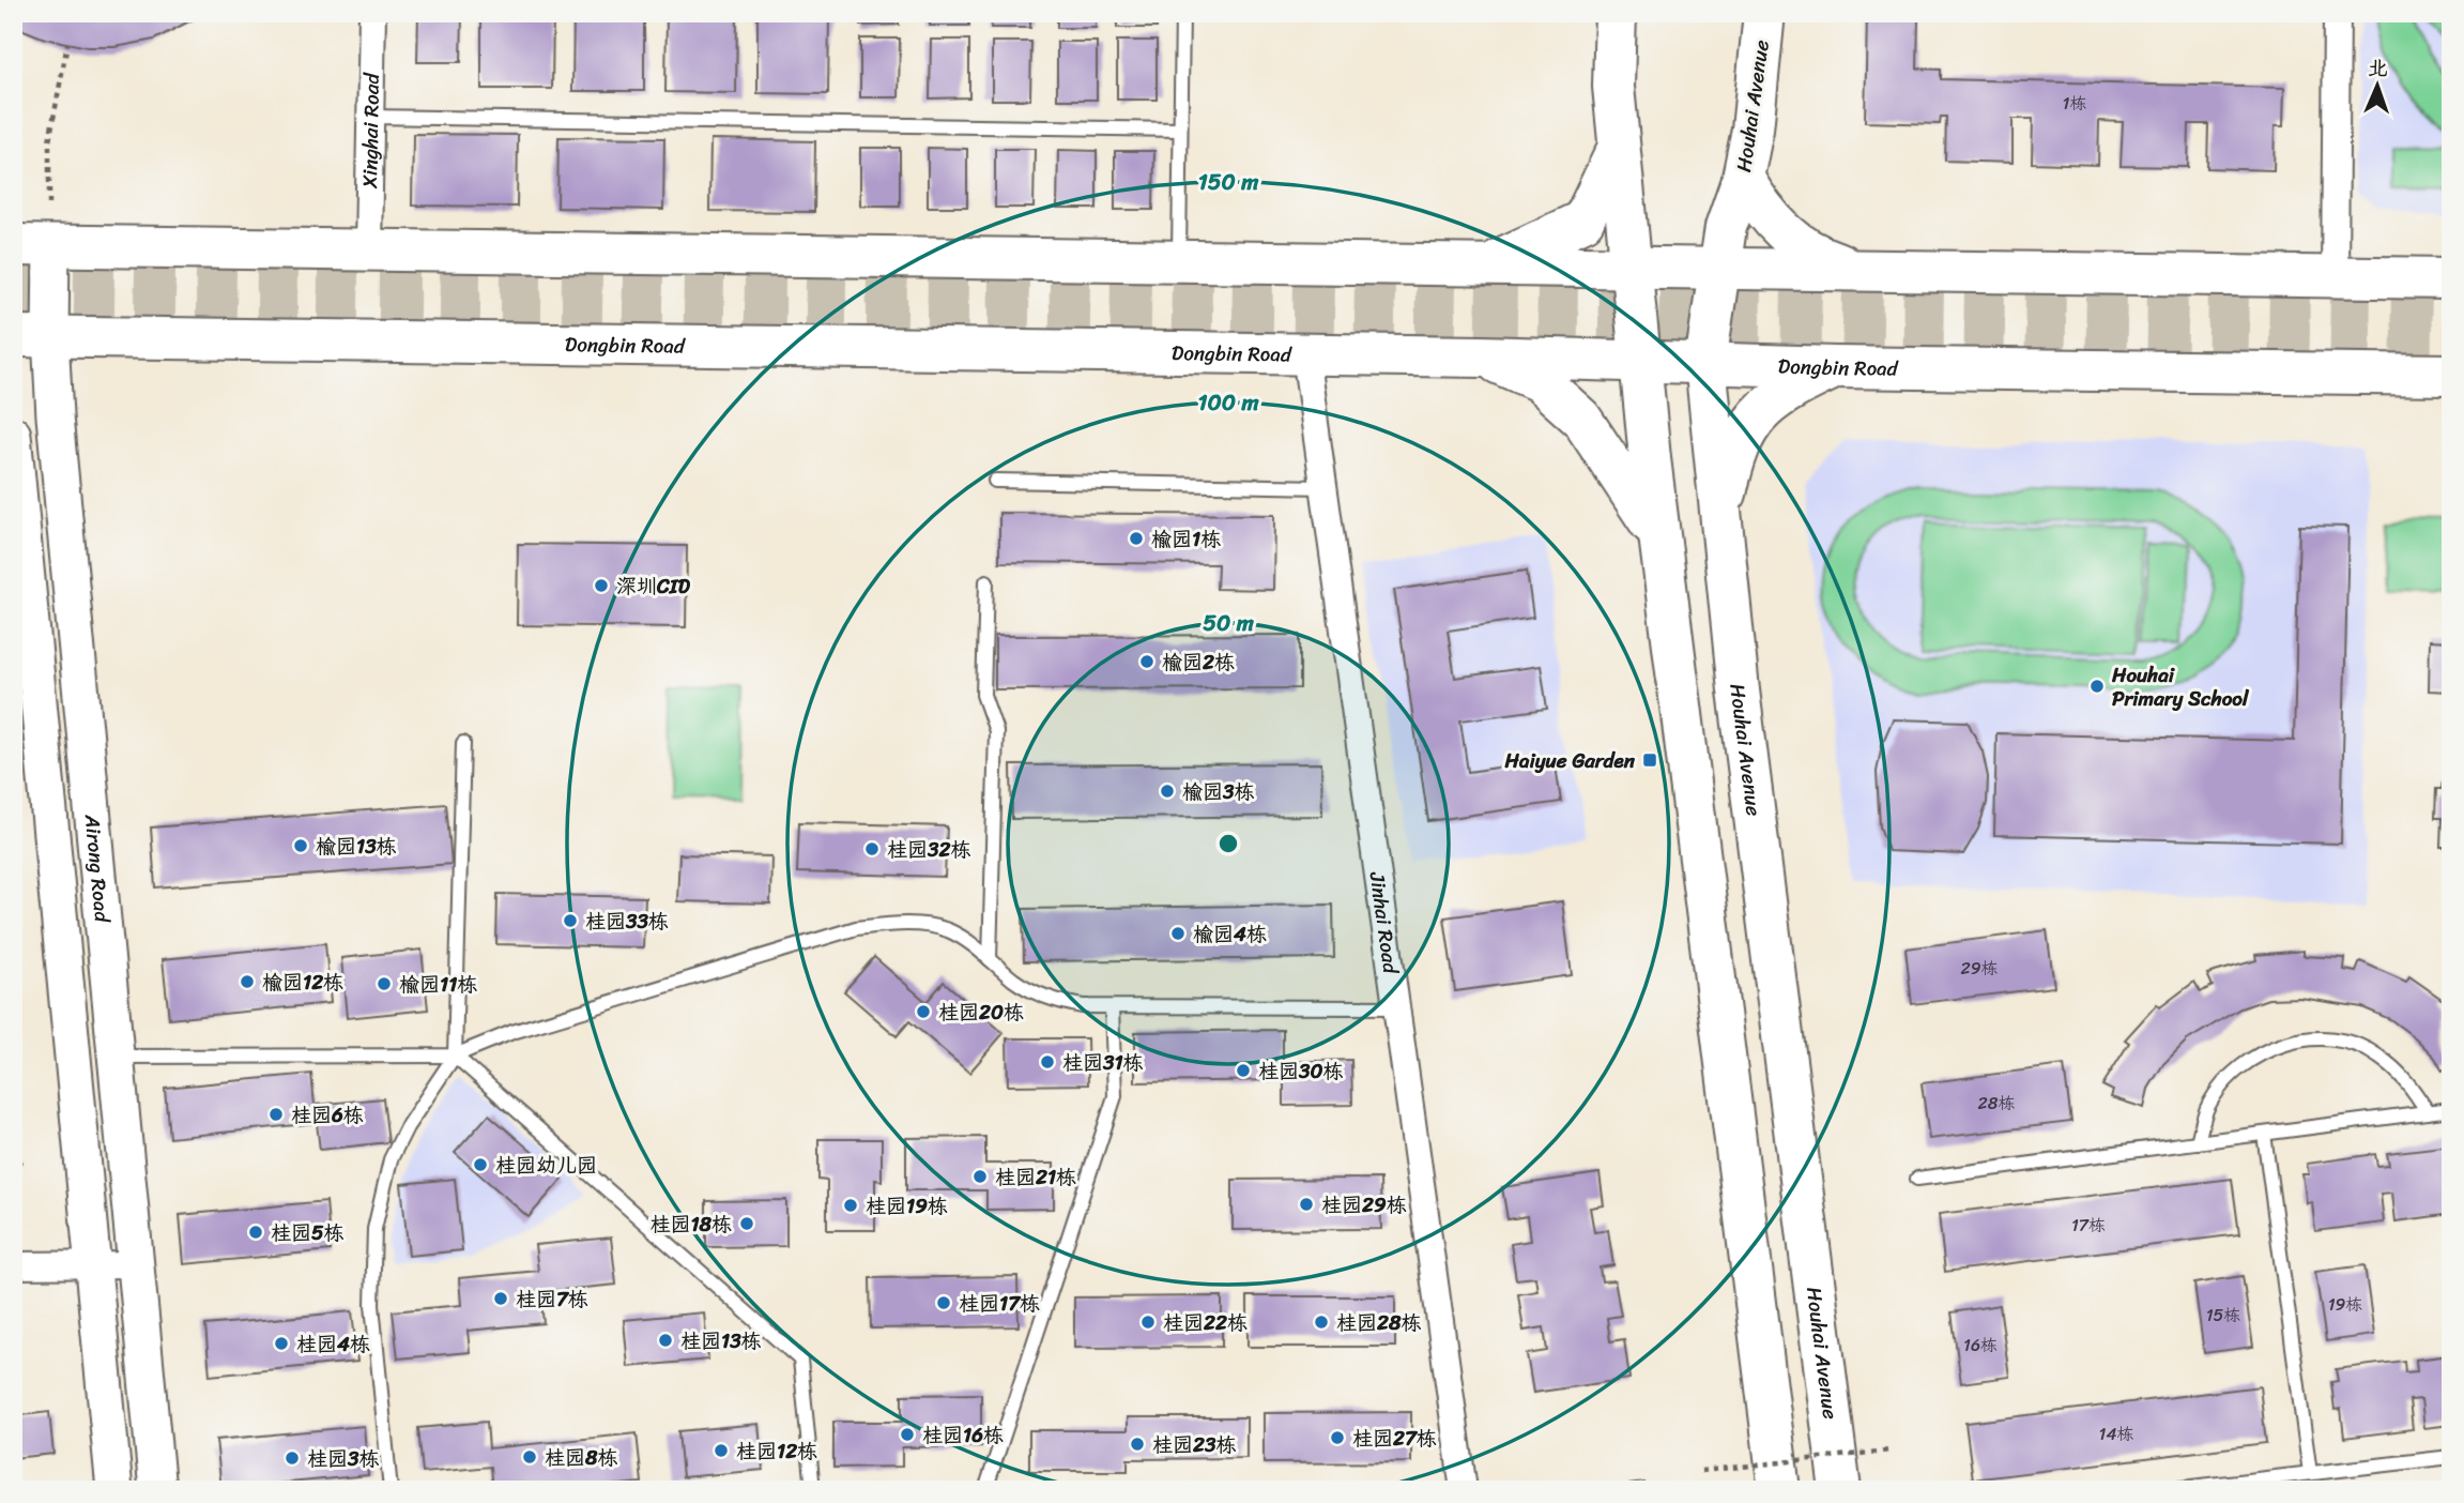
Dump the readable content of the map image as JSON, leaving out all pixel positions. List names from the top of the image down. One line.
{"streets":{"main road":["Houhai Avenue","Dongbin Road"],"street":["Xinghai Road","Airong Road","Jinhai Road"]},"crossings":[["Houhai Avenue","Dongbin Road"],["Dongbin Road","Airong Road"],["Dongbin Road","Jinhai Road"]],"places":{"other":["榆园1栋","深圳CID","榆园2栋","Houhai Primary School","榆园3栋","榆园13栋","桂园32栋","桂园33栋","榆园4栋","榆园12栋","榆园11栋","桂园20栋","桂园31栋","桂园30栋","桂园6栋","桂园幼儿园","桂园21栋","桂园29栋","桂园19栋","桂园18栋","桂园5栋","桂园7栋","桂园17栋","桂园22栋","桂园28栋","桂园13栋","桂园4栋","桂园16栋","桂园27栋","桂园23栋","桂园12栋","桂园8栋","桂园3栋"],"transit":["Haiyue Garden"]},"house_numbers":["1栋","29栋","28栋","17栋","19栋","15栋","16栋","14栋"],"north":"top","rings":["150 m","100 m","50 m"]}
